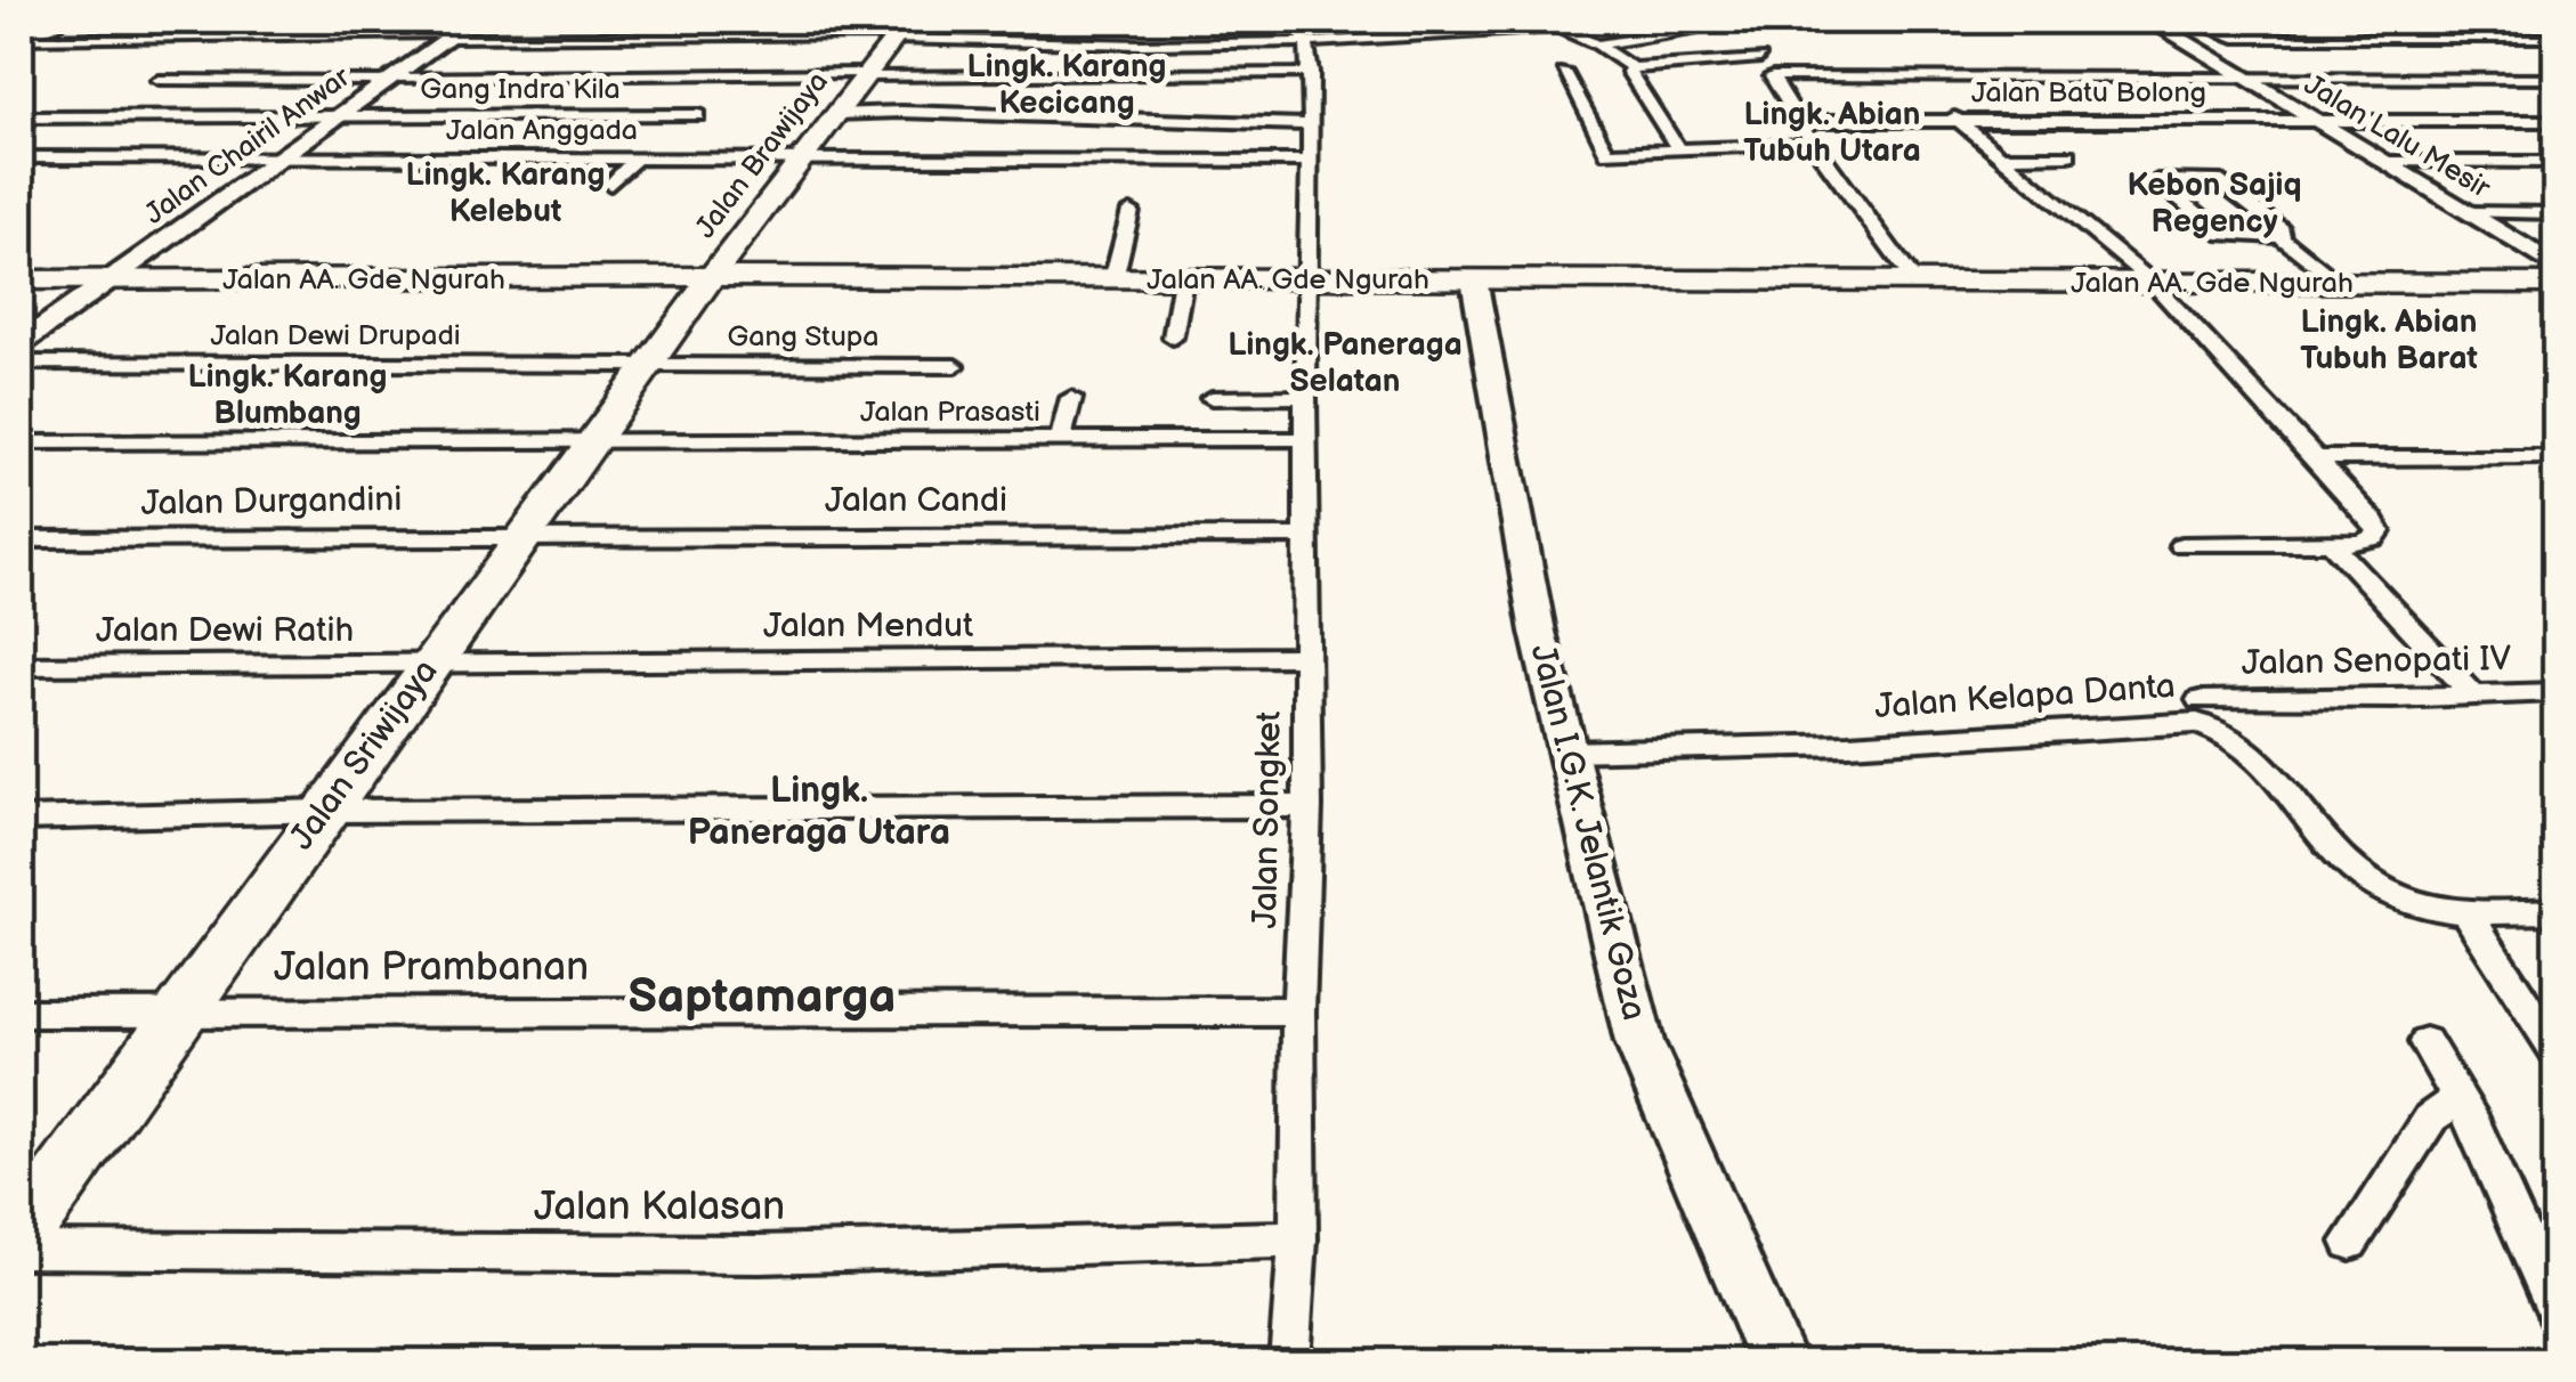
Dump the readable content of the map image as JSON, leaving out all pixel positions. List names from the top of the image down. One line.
{"streets":{"main road":["Jalan Brawijaya","Jalan AA. Gde Ngurah","Jalan Sriwijaya"],"street":["Gang Indra Kila","Jalan Batu Bolong","Jalan Anggada","Jalan Lalu Mesir","Jalan Chairil Anwar","Jalan Dewi Drupadi","Gang Stupa","Jalan Prasasti","Jalan Candi","Jalan Durgandini","Jalan Mendut","Jalan Dewi Ratih","Jalan Senopati IV","Jalan Kelapa Danta","Jalan Songket","Jalan I.G.K. Jelantik Goza","Jalan Prambanan","Jalan Kalasan"]},"crossings":[["Gang Indra Kila","Jalan Chairil Anwar"],["Jalan Batu Bolong","Jalan Lalu Mesir"],["Jalan Anggada","Jalan Chairil Anwar"],["Jalan Anggada","Jalan Brawijaya"],["Jalan Anggada","Jalan Songket"],["Jalan Chairil Anwar","Jalan AA. Gde Ngurah"],["Jalan Brawijaya","Jalan AA. Gde Ngurah"],["Jalan Brawijaya","Jalan Sriwijaya"],["Jalan AA. Gde Ngurah","Jalan Sriwijaya"],["Jalan AA. Gde Ngurah","Jalan Songket"],["Jalan AA. Gde Ngurah","Jalan I.G.K. Jelantik Goza"],["Jalan Dewi Drupadi","Gang Stupa"],["Jalan Dewi Drupadi","Jalan Sriwijaya"],["Gang Stupa","Jalan Sriwijaya"],["Jalan Prasasti","Jalan Sriwijaya"],["Jalan Prasasti","Jalan Songket"],["Jalan Candi","Jalan Durgandini"],["Jalan Candi","Jalan Sriwijaya"],["Jalan Candi","Jalan Songket"],["Jalan Durgandini","Jalan Sriwijaya"],["Jalan Mendut","Jalan Dewi Ratih"],["Jalan Mendut","Jalan Sriwijaya"],["Jalan Mendut","Jalan Songket"],["Jalan Dewi Ratih","Jalan Sriwijaya"],["Jalan Kelapa Danta","Jalan I.G.K. Jelantik Goza"],["Jalan Sriwijaya","Jalan Prambanan"],["Jalan Songket","Jalan Prambanan"],["Jalan Songket","Jalan Kalasan"]],"districts":["Lingk. Karang Kecicang","Lingk. Abian Tubuh Utara","Lingk. Karang Kelebut","Kebon Sajiq Regency","Lingk. Abian Tubuh Barat","Lingk. Paneraga Selatan","Lingk. Karang Blumbang","Lingk. Paneraga Utara","Saptamarga"]}
